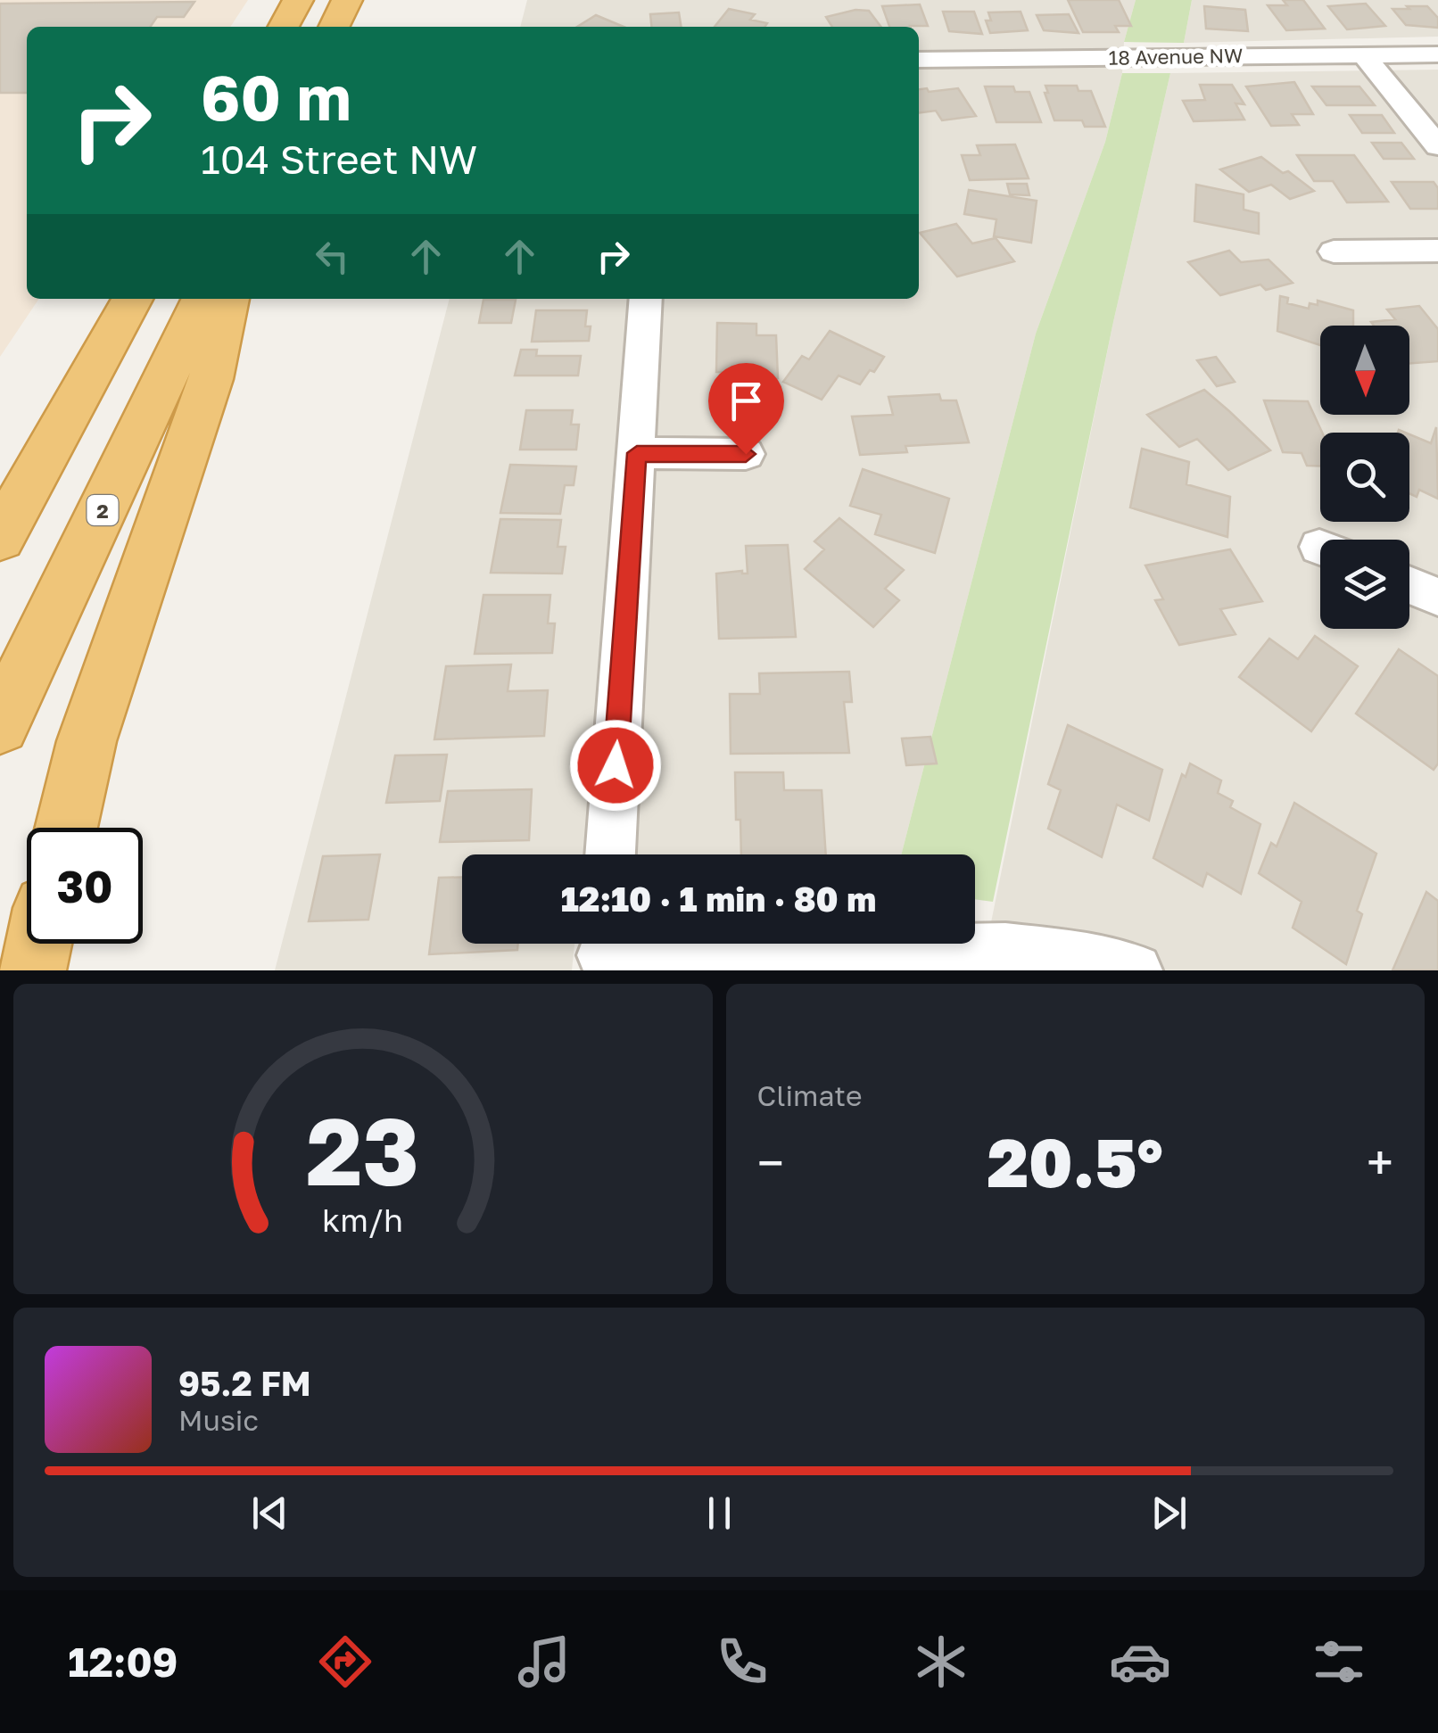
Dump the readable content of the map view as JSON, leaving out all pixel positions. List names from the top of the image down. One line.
{"streets":{"highway":["2"],"street":["18 Avenue NW"]},"north":"bottom","page":{"turn":["60 m","104 Street NW"],"limit":"30","trip":"12:10 · 1 min · 80 m","tile":"Climate","heat":["−","20.5°","+"],"song":["95.2 FM","Music"],"tabs":"12:09","gauge":["23","km/h"]}}
